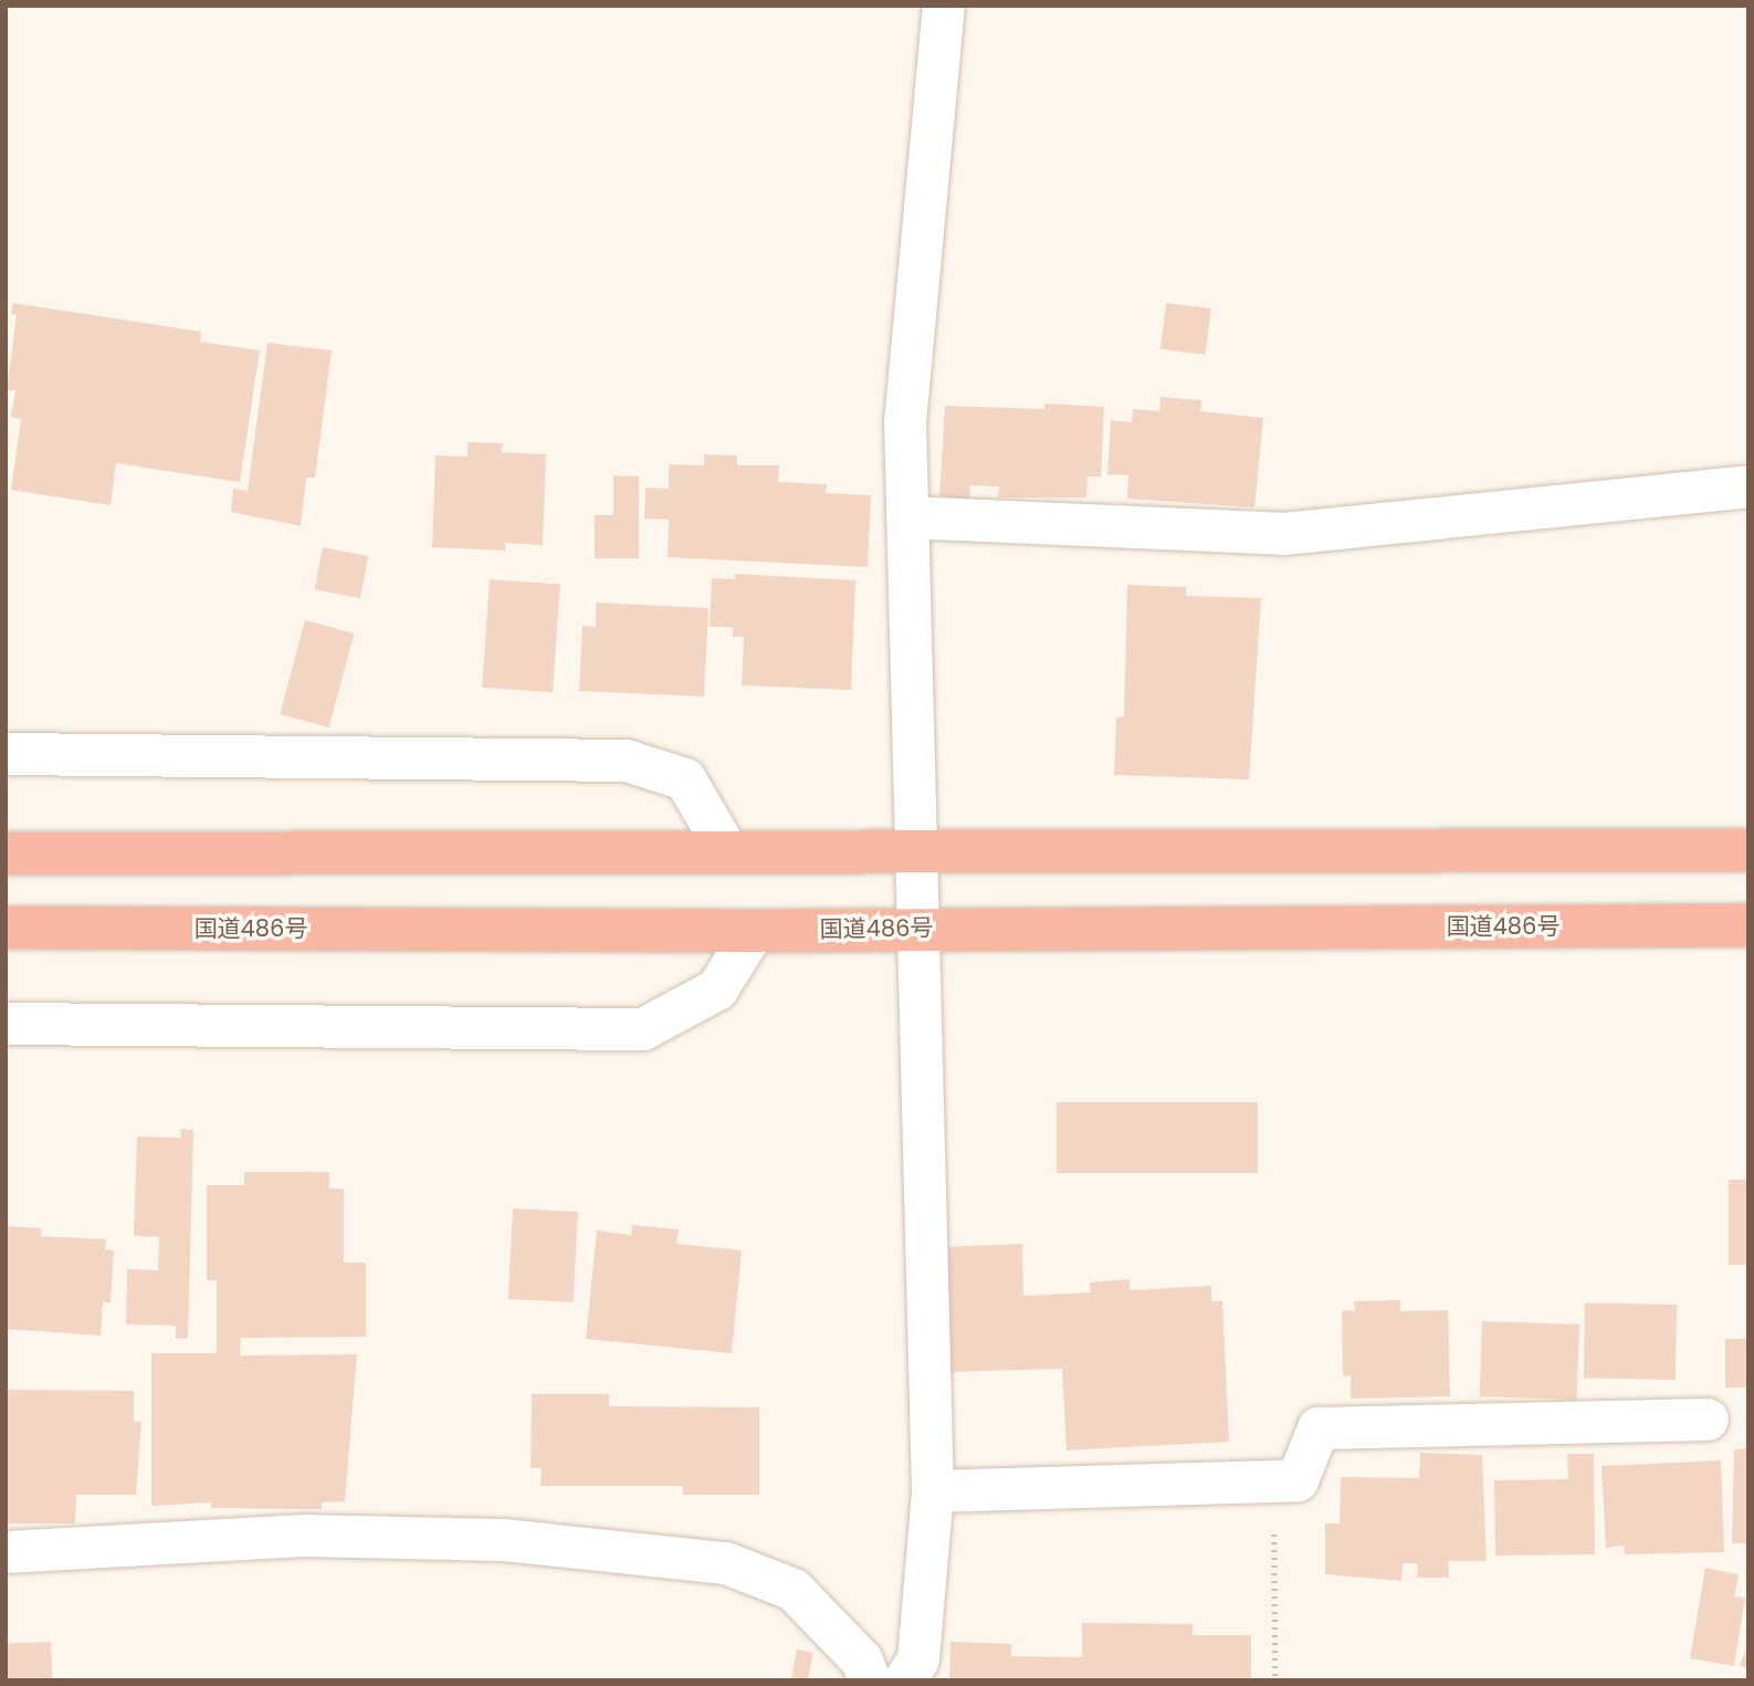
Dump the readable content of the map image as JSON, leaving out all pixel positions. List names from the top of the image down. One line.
{"streets":{"highway":["国道486号"]}}
